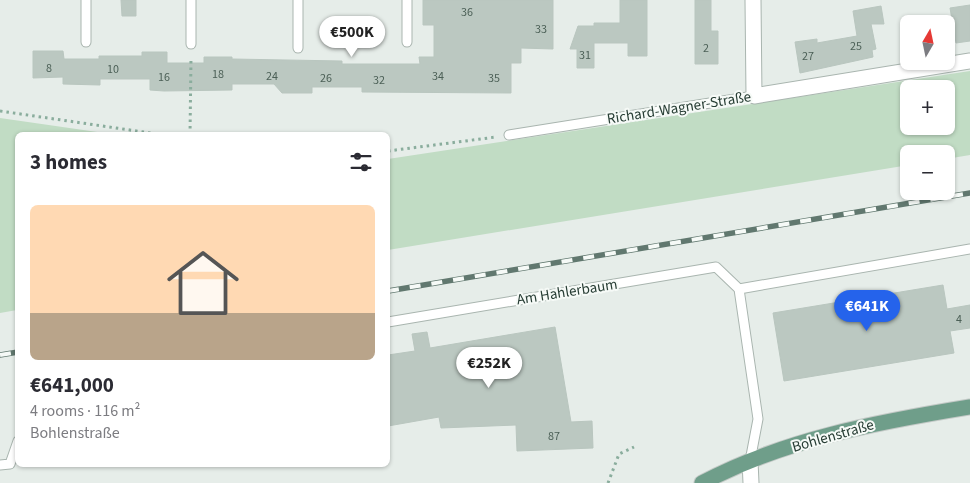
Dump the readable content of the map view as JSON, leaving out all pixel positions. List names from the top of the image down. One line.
{"streets":{"main road":["Bohlenstraße"],"street":["Richard-Wagner-Straße"],"lane":["Am Hahlerbaum"]},"house_numbers":["36","33","25","2","31","27","8","10","18","24","34","16","26","35","32","4","87"],"north":"top","page":{"map_buttons":["+","−"],"price":["€500K","€641K","€252K"],"heading":"3 homes","list":[{"name":"€641,000","note":"4 rooms · 116 m² · Bohlenstraße"}]}}
